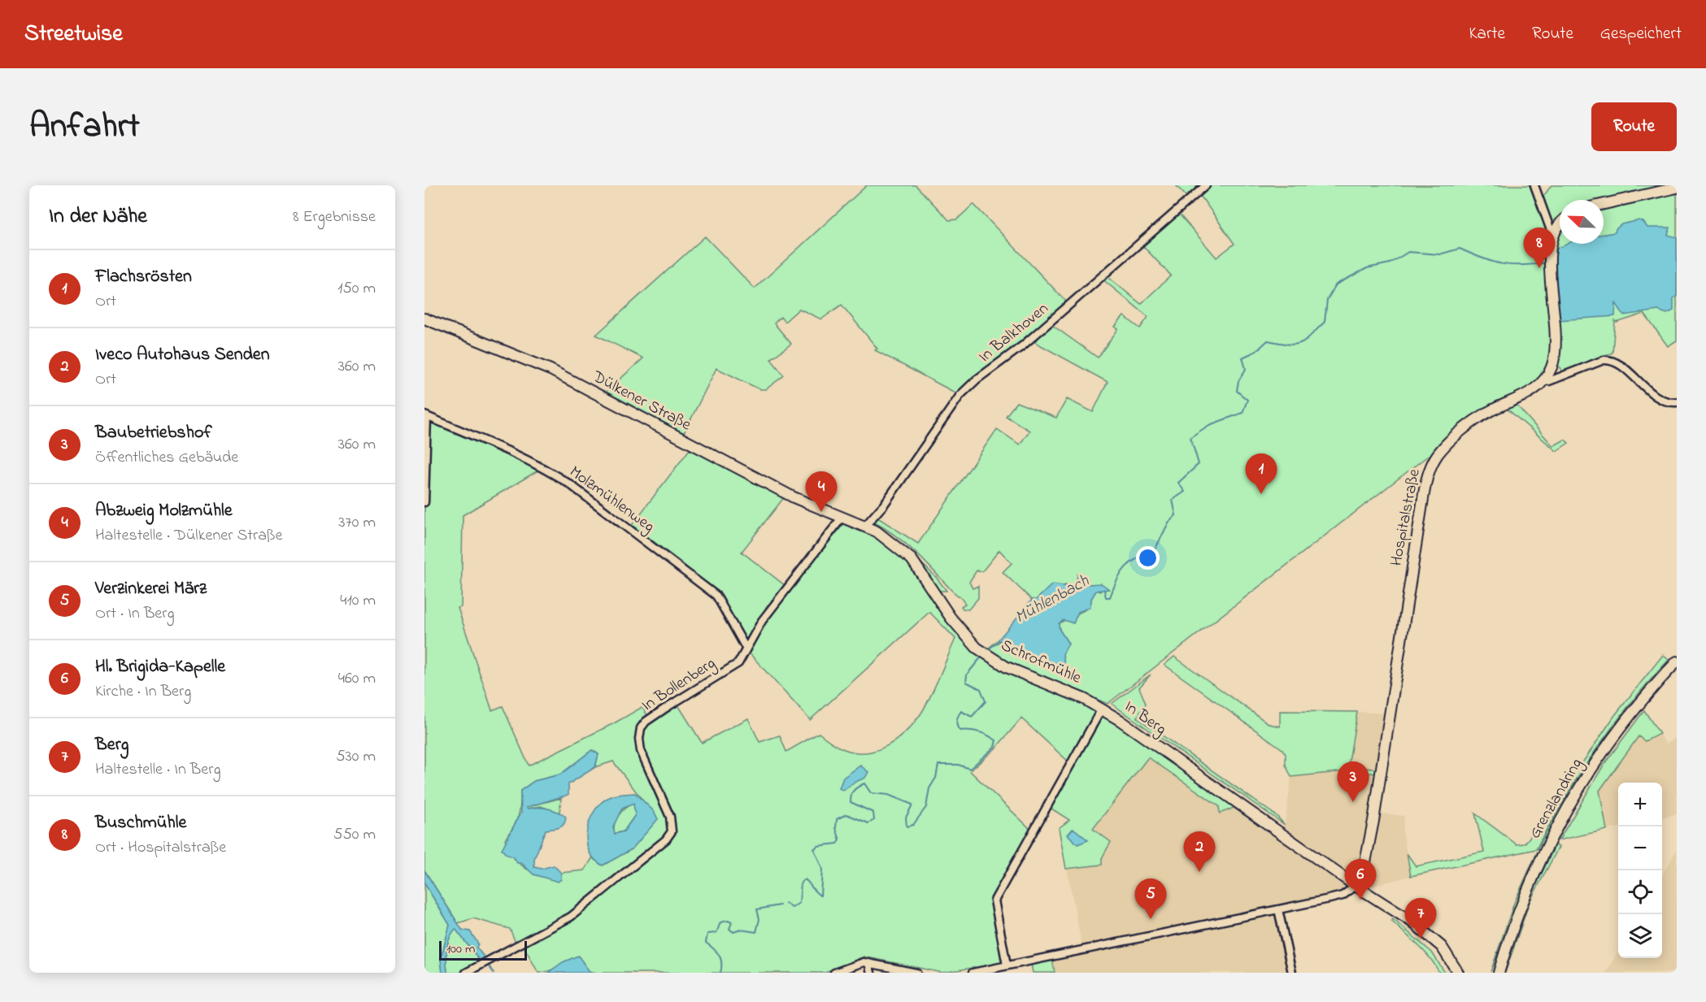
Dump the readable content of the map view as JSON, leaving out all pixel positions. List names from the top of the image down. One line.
{"streets":{"main road":["Dülkener Straße","Hospitalstraße","Schrofmühle","In Berg","Grenzlandring"],"street":["In Balkhoven","Molzmühlenweg","In Bollenberg"]},"crossings":[["In Balkhoven","Dülkener Straße"],["In Balkhoven","Schrofmühle"],["Dülkener Straße","Schrofmühle"],["Dülkener Straße","In Bollenberg"],["Molzmühlenweg","In Bollenberg"],["Hospitalstraße","In Berg"],["Schrofmühle","In Berg"]],"water":["Mühlenbach"],"scale_bar":"100 m","north":"top left","page":{"header":"Streetwise","nav":["Karte","Route","Gespeichert"],"title":"Anfahrt","buttons":"Route","heading":["In der Nähe","8 Ergebnisse"],"pins":["8","1","4","3","2","6","5","7"],"list":[{"mark":"1","name":"Flachsrösten","note":"Ort","value":"150 m"},{"mark":"2","name":"Iveco Autohaus Senden","note":"Ort","value":"360 m"},{"mark":"3","name":"Baubetriebshof","note":"Öffentliches Gebäude","value":"360 m"},{"mark":"4","name":"Abzweig Molzmühle","note":"Haltestelle · Dülkener Straße","value":"370 m"},{"mark":"5","name":"Verzinkerei März","note":"Ort · In Berg","value":"410 m"},{"mark":"6","name":"Hl. Brigida-Kapelle","note":"Kirche · In Berg","value":"460 m"},{"mark":"7","name":"Berg","note":"Haltestelle · In Berg","value":"530 m"},{"mark":"8","name":"Buschmühle","note":"Ort · Hospitalstraße","value":"550 m"}],"map_buttons":["+","−"],"scale":"100 m"}}
